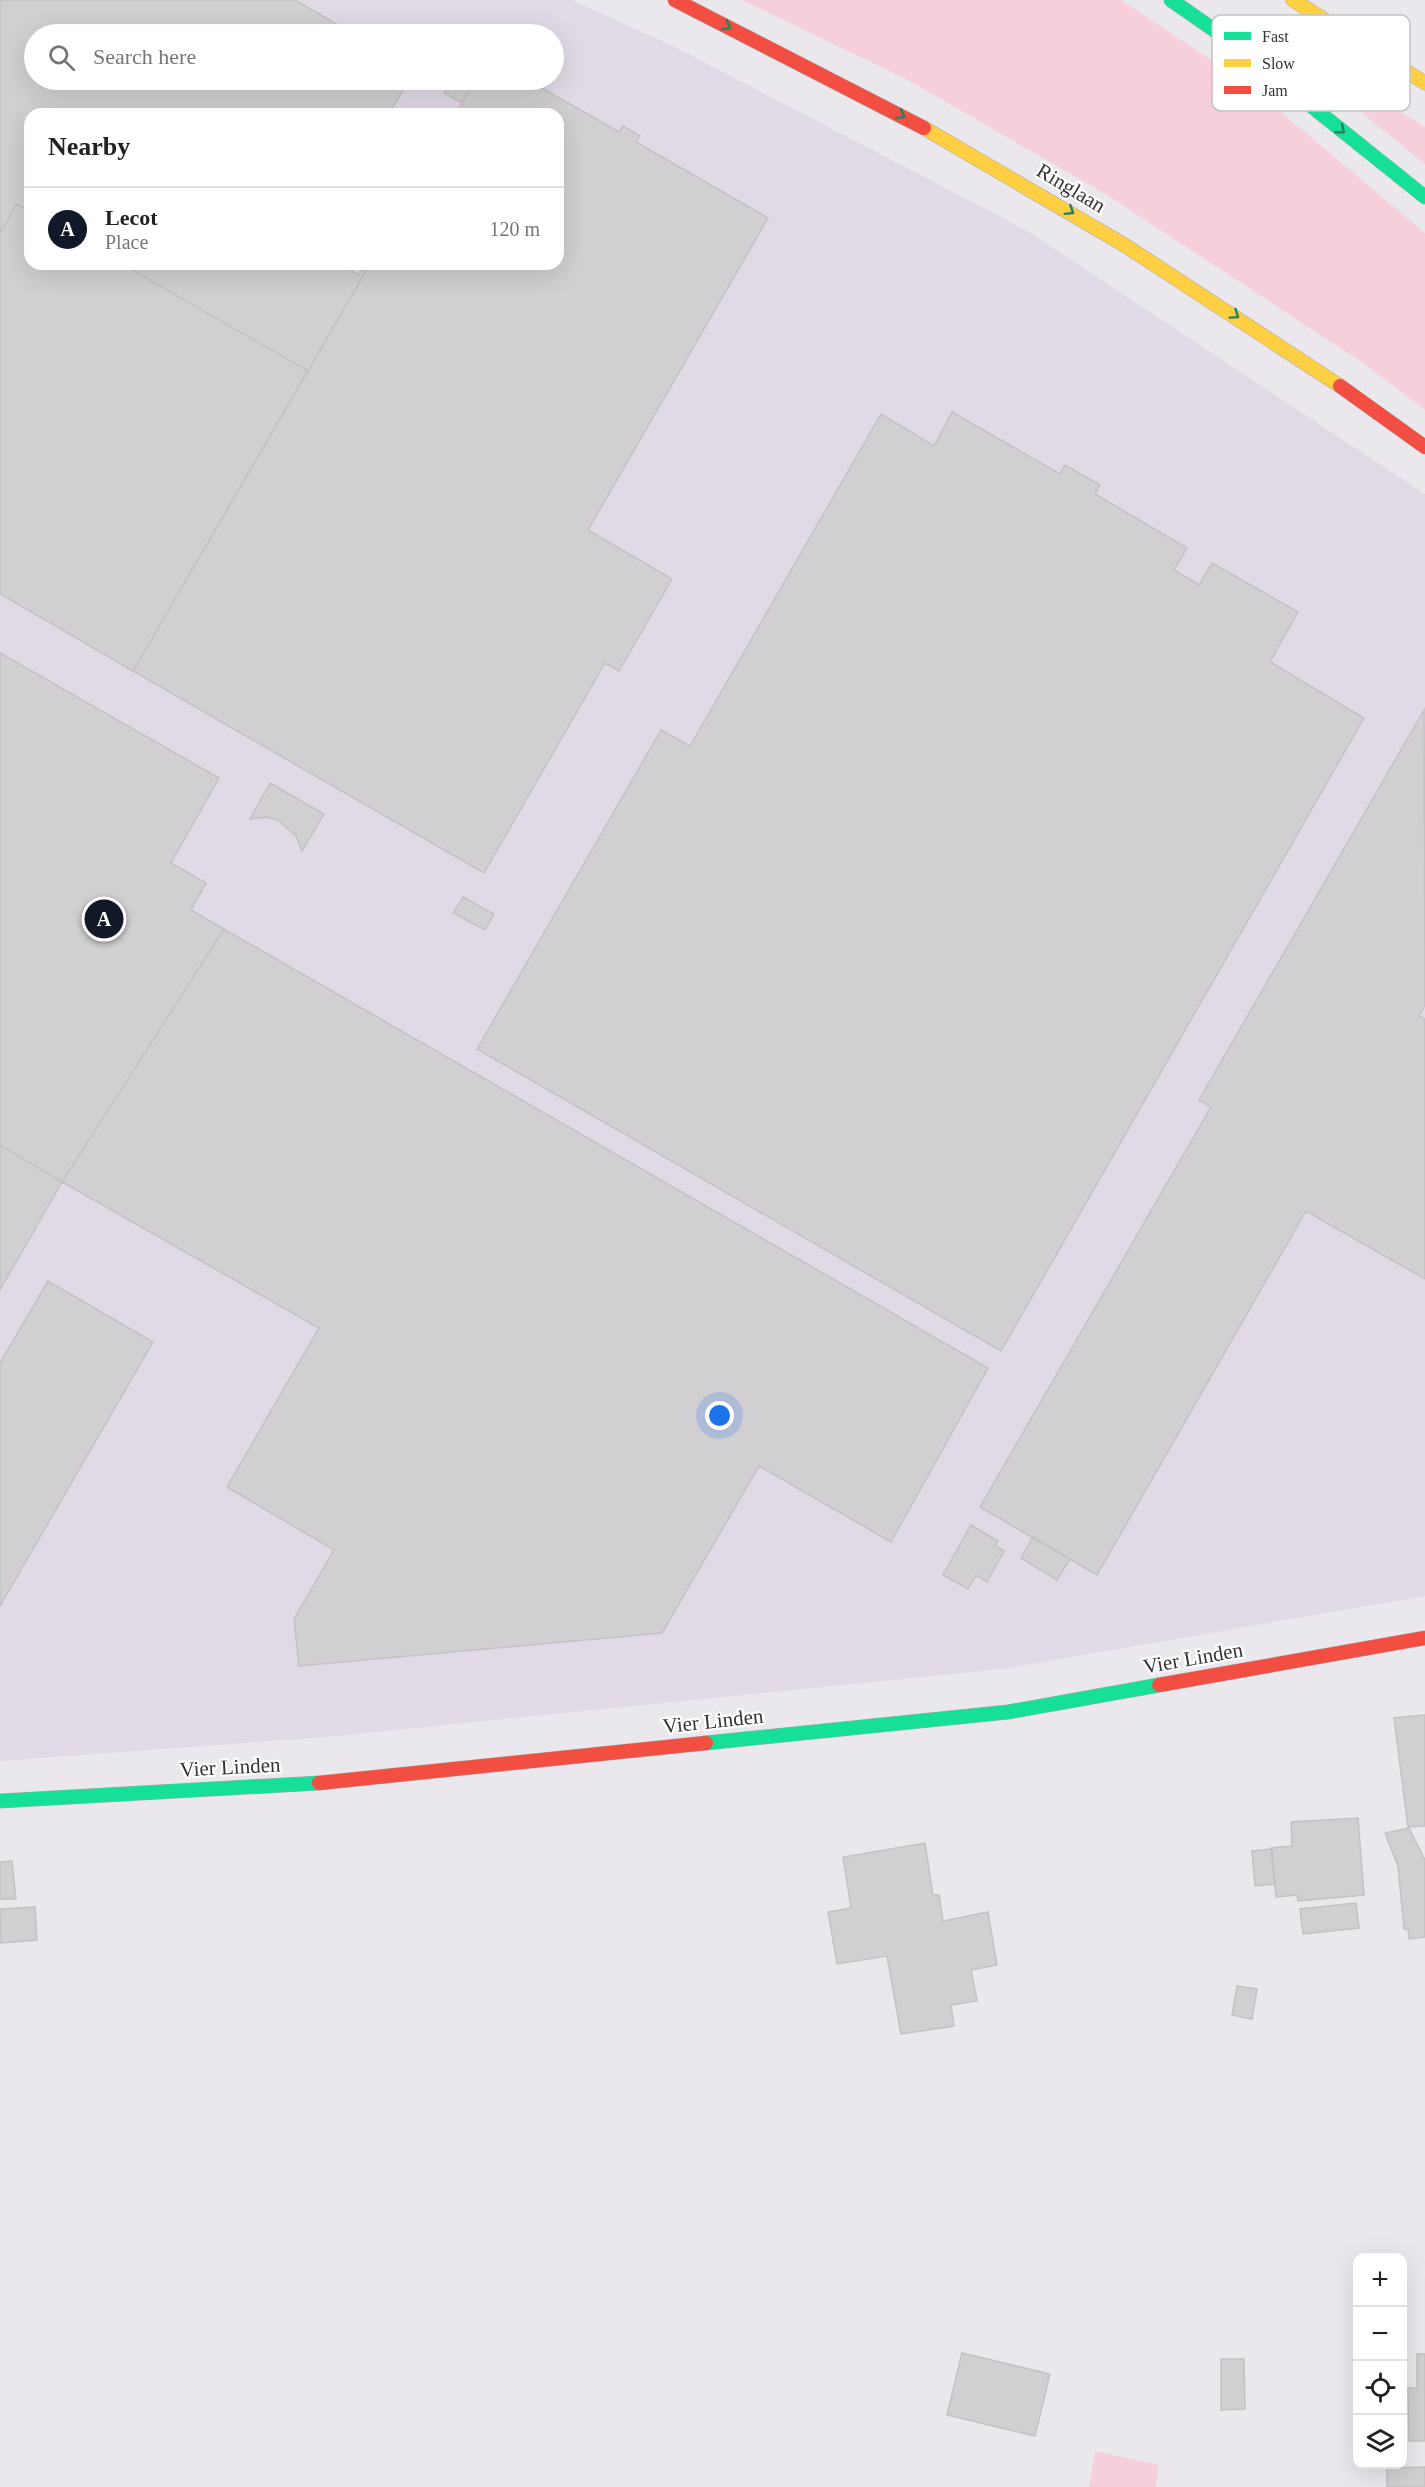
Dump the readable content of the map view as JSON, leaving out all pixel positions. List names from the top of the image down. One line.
{"streets":{"main road":["Ringlaan","Vier Linden"]},"one_way":["Ringlaan"],"legend":["Fast","Slow","Jam"],"page":{"search":"Search here","heading":"Nearby","list":[{"mark":"A","name":"Lecot","note":"Place","value":"120 m"}],"pins":"A","map_buttons":["+","−"]}}
